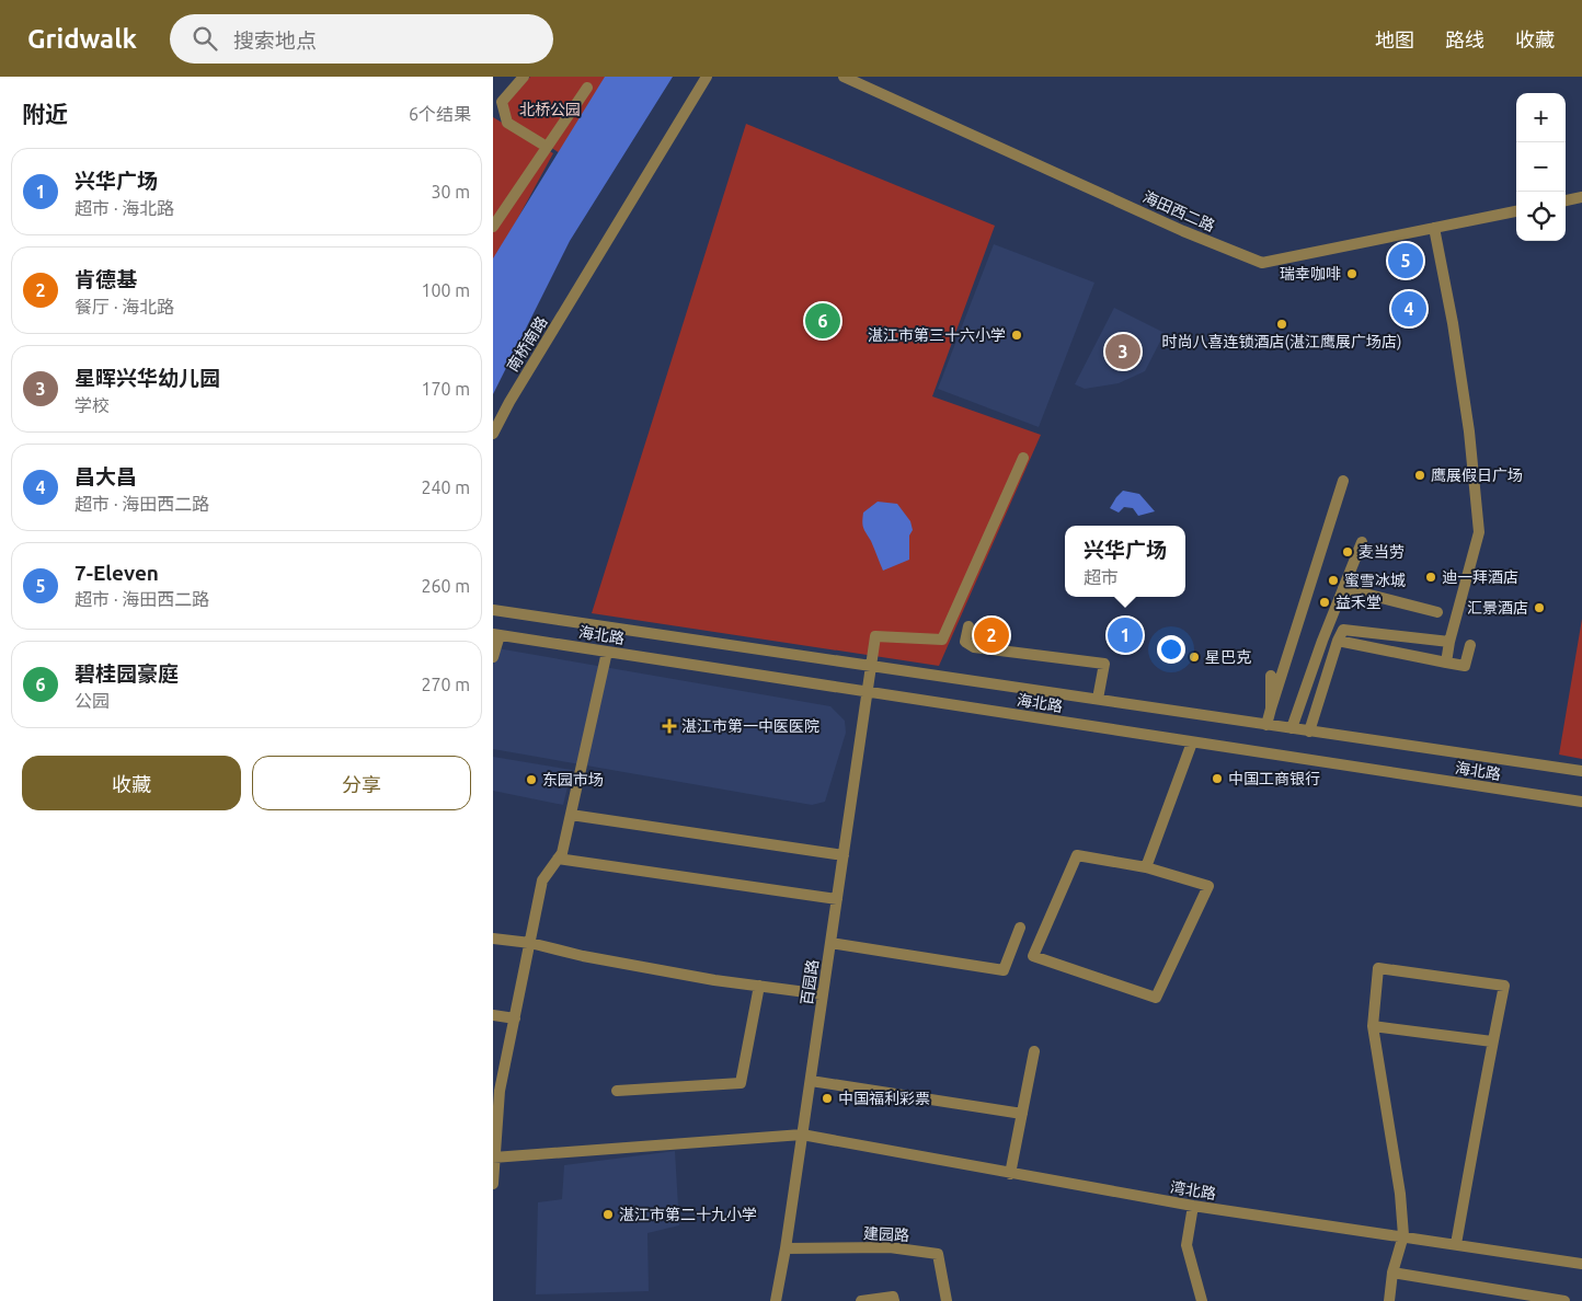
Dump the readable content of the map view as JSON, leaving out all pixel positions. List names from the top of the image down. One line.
{"streets":{"street":["海田西二路","南桥南路","海北路","百园路","湾北路","建园路"]},"crossings":[["海北路","百园路"],["百园路","湾北路"],["百园路","建园路"]],"parks":["北桥公园"],"places":{"other":["瑞幸咖啡","时尚八喜连锁酒店(湛江鹰展广场店)","湛江市第三十六小学","鹰展假日广场","麦当劳","迪一拜酒店","蜜雪冰城","益禾堂","汇景酒店","星巴克","中国工商银行","东园市场","中国福利彩票","湛江市第二十九小学"],"health":["湛江市第一中医医院"]},"page":{"header":"Gridwalk","search":"搜索地点","nav":["地图","路线","收藏"],"heading":["附近","6个结果"],"map_buttons":["+","−"],"list":[{"mark":"1","name":"兴华广场","note":"超市 · 海北路","value":"30 m"},{"mark":"2","name":"肯德基","note":"餐厅 · 海北路","value":"100 m"},{"mark":"3","name":"星晖兴华幼儿园","note":"学校","value":"170 m"},{"mark":"4","name":"昌大昌","note":"超市 · 海田西二路","value":"240 m"},{"mark":"5","name":"7-Eleven","note":"超市 · 海田西二路","value":"260 m"},{"mark":"6","name":"碧桂园豪庭","note":"公园","value":"270 m"}],"pins":["5","4","6","3","1","2"],"popup":["兴华广场","超市"],"buttons":["收藏","分享"]}}
